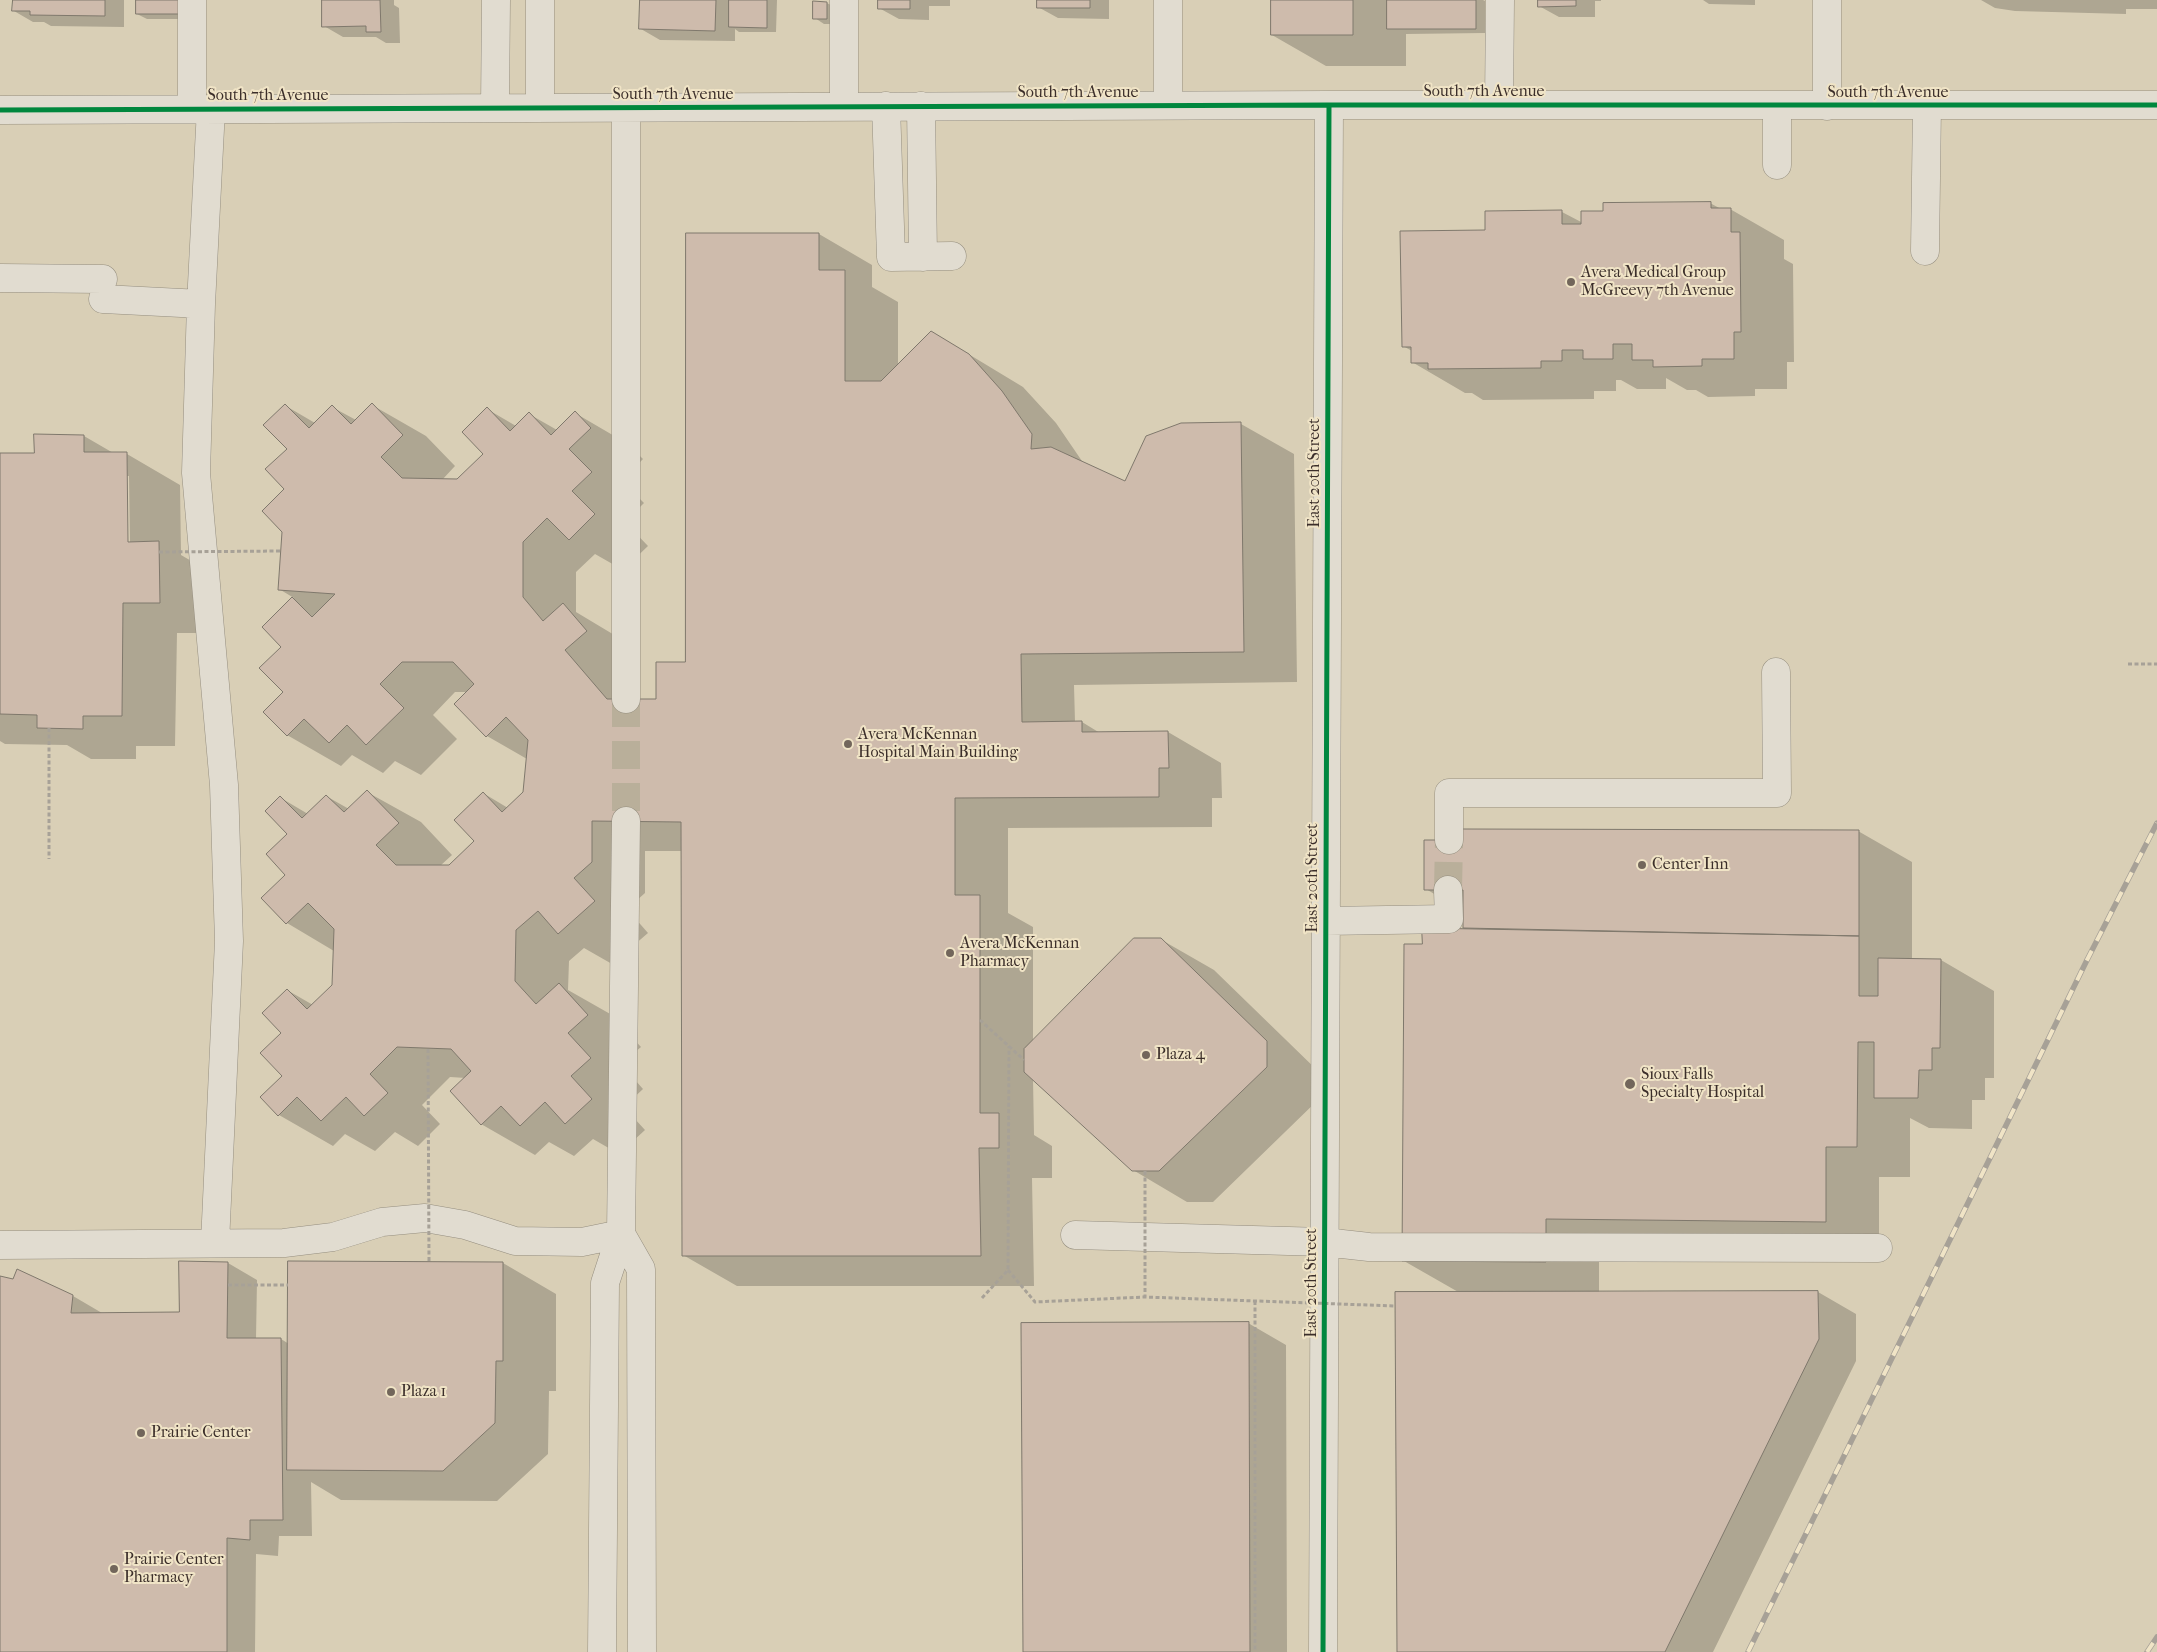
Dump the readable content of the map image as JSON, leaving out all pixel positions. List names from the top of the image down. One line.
{"streets":{"street":["South 7th Avenue","East 20th Street"]},"crossings":[["South 7th Avenue","East 20th Street"]],"places":["Avera Medical Group McGreevy 7th Avenue","Avera McKennan Hospital Main Building","Center Inn","Avera McKennan Pharmacy","Plaza 4","Sioux Falls Specialty Hospital","Plaza 1","Prairie Center","Prairie Center Pharmacy"]}
